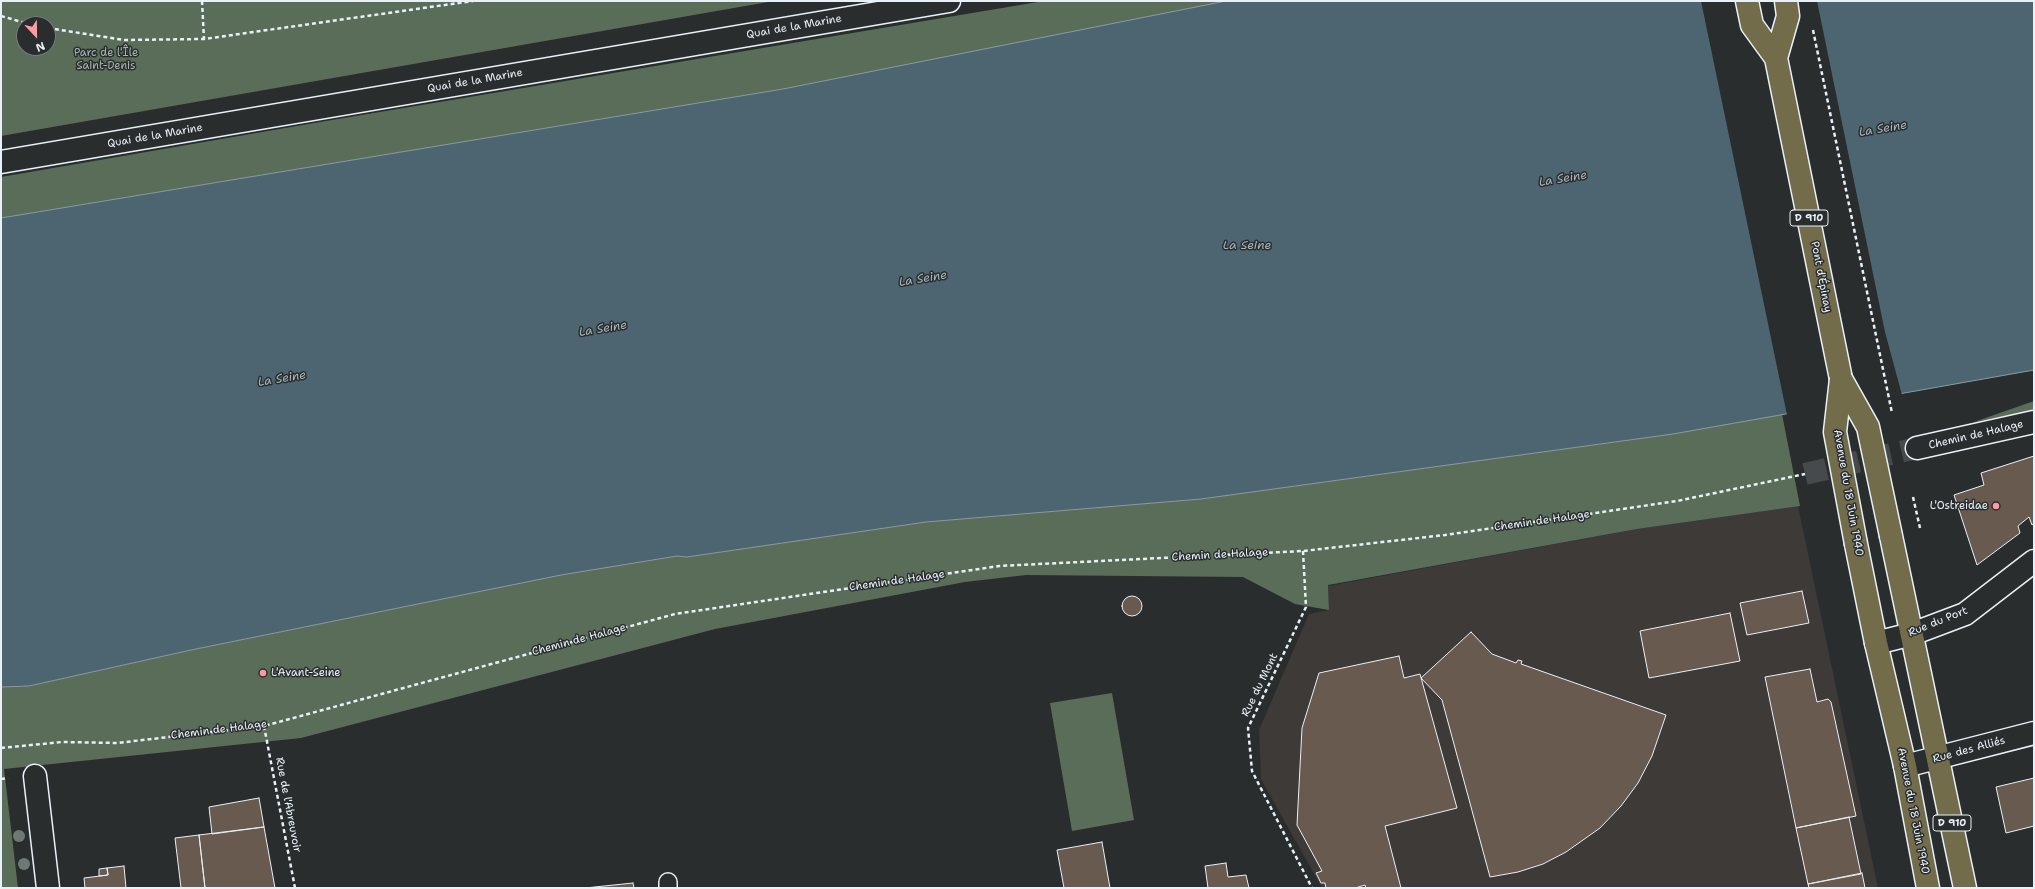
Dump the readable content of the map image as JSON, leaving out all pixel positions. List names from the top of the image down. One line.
{"streets":{"main road":["D 910","Pont d'Épinay","Avenue du 18 Juin 1940"],"street":["Quai de la Marine","Chemin de Halage","Rue du Port","Rue des Alliés"],"path":["Rue du Mont","Rue de l'Abreuvoir"]},"crossings":[["D 910","Pont d'Épinay"],["D 910","Avenue du 18 Juin 1940"],["D 910","Rue du Port"],["D 910","Rue des Alliés"],["Pont d'Épinay","Avenue du 18 Juin 1940"],["Chemin de Halage","Rue du Mont"],["Chemin de Halage","Rue de l'Abreuvoir"],["Avenue du 18 Juin 1940","Rue du Port"],["Avenue du 18 Juin 1940","Rue des Alliés"]],"water":["La Seine"],"parks":["Parc de l'Île Saint-Denis"],"places":["L'Ostreidae","L'Avant-Seine"],"north":"bottom"}
